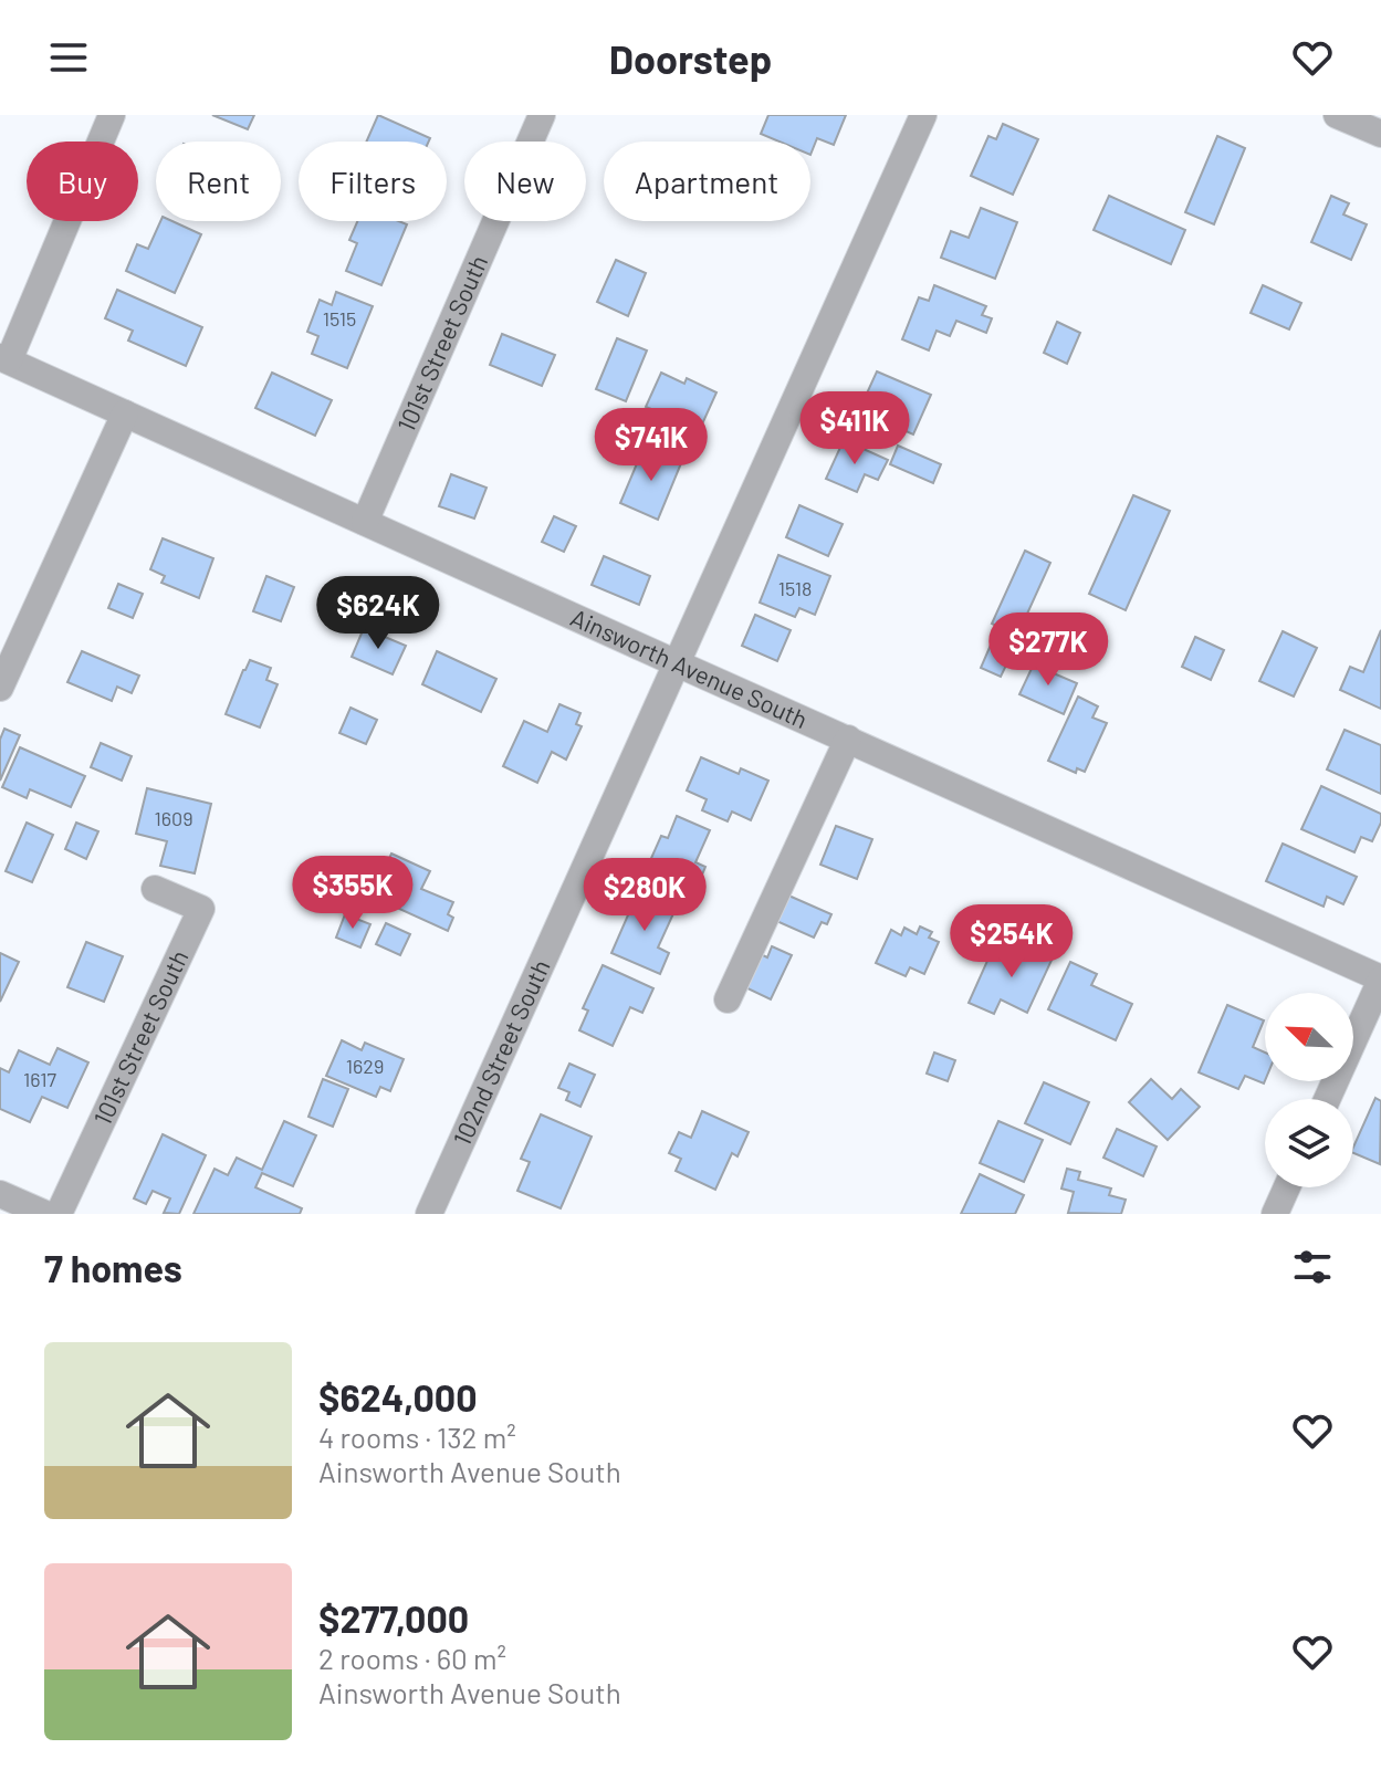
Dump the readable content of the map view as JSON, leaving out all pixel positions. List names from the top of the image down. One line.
{"streets":{"street":["101st Street South","Ainsworth Avenue South","102nd Street South"]},"crossings":[["101st Street South","Ainsworth Avenue South"],["Ainsworth Avenue South","102nd Street South"]],"house_numbers":["1515","1518","1609","1629","1617"],"north":"top left","page":{"header":"Doorstep","chip":["Buy","Rent","Filters","New","Apartment"],"price":["$411K","$741K","$624K","$277K","$355K","$280K","$254K"],"heading":"7 homes","list":[{"name":"$624,000","note":"4 rooms · 132 m² · Ainsworth Avenue South"},{"name":"$277,000","note":"2 rooms · 60 m² · Ainsworth Avenue South"}]}}
